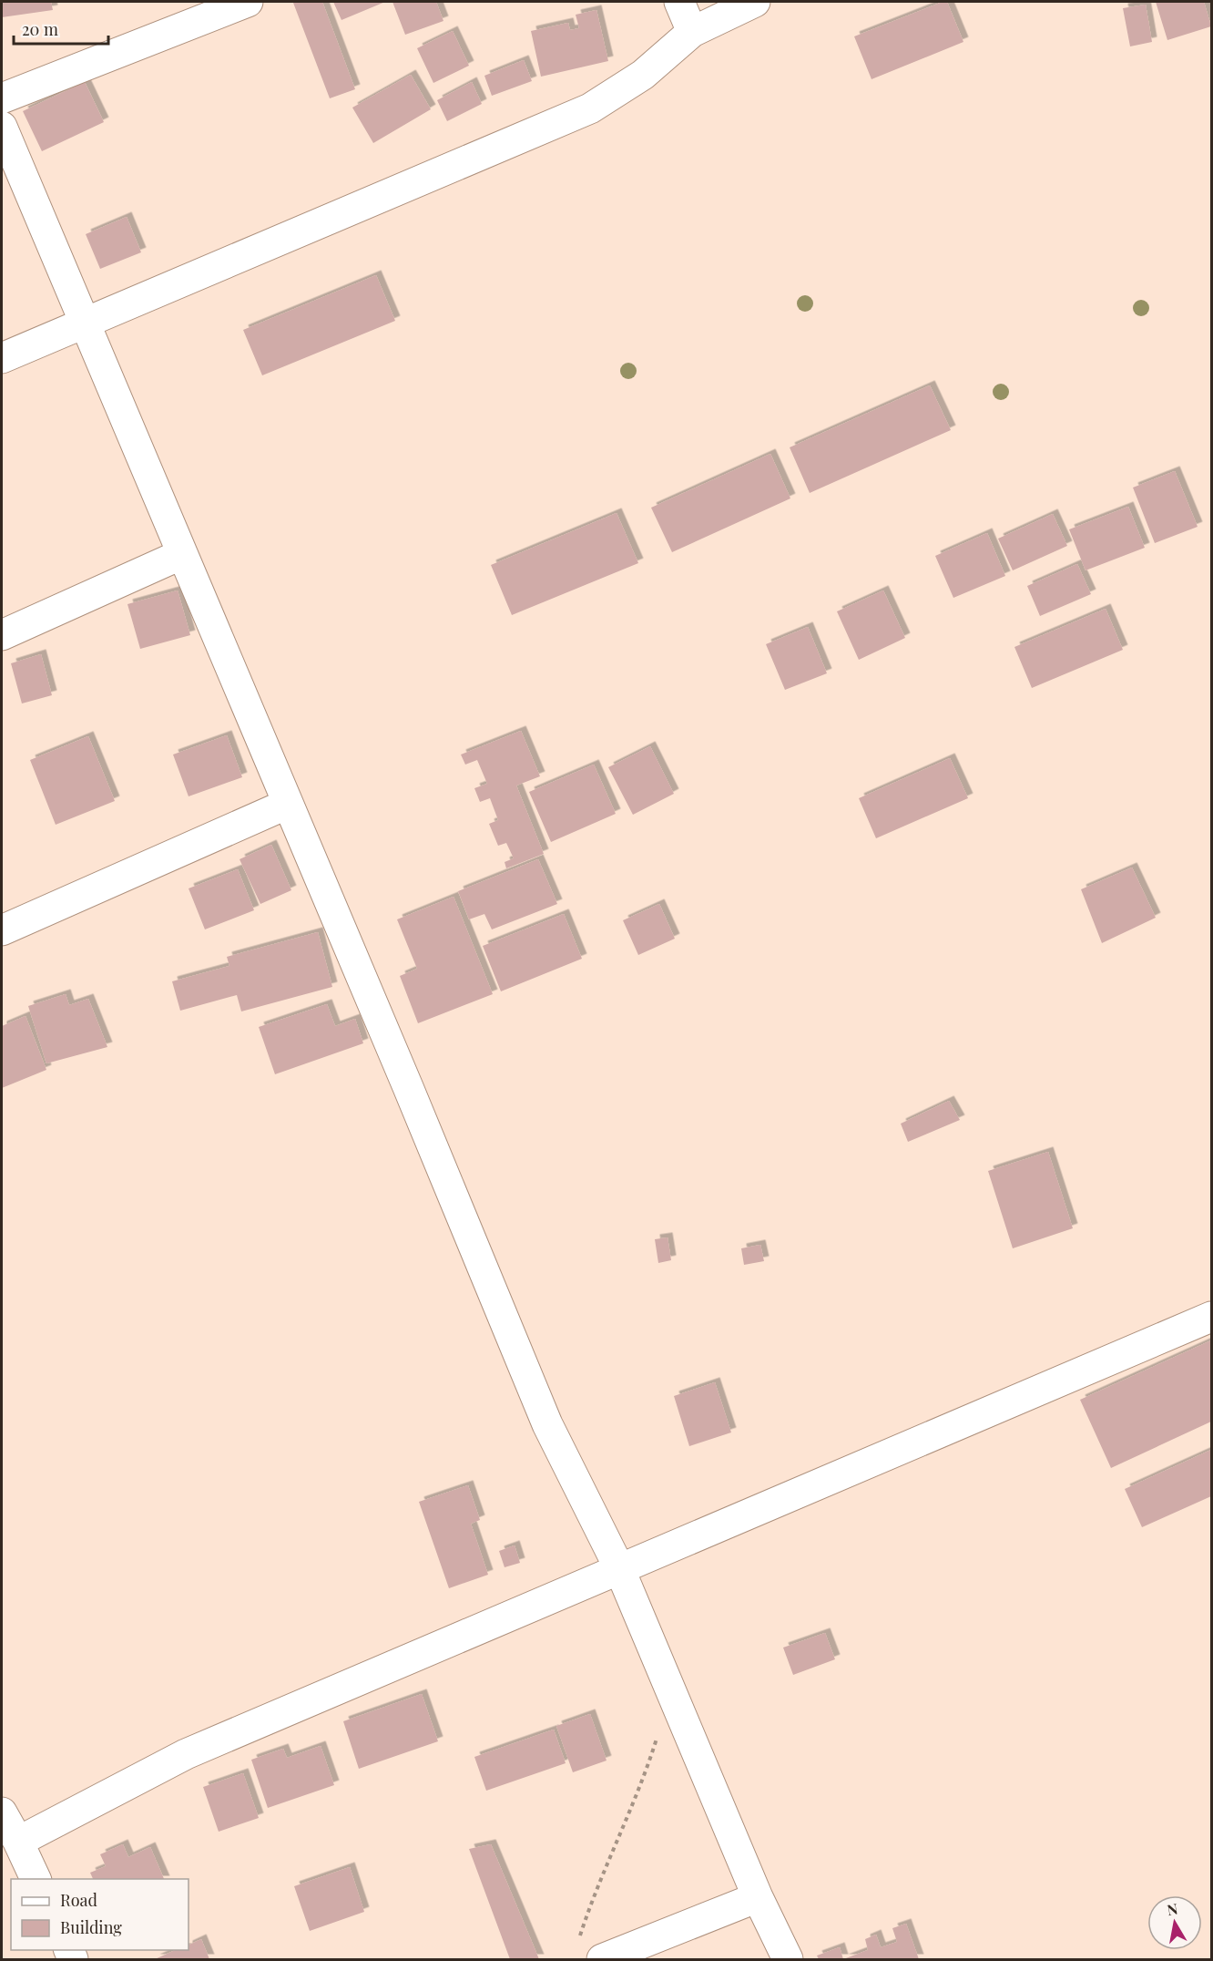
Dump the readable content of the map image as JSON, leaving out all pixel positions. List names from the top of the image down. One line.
{"legend":["Road","Building"],"scale_bar":"20 m","north":"top"}
